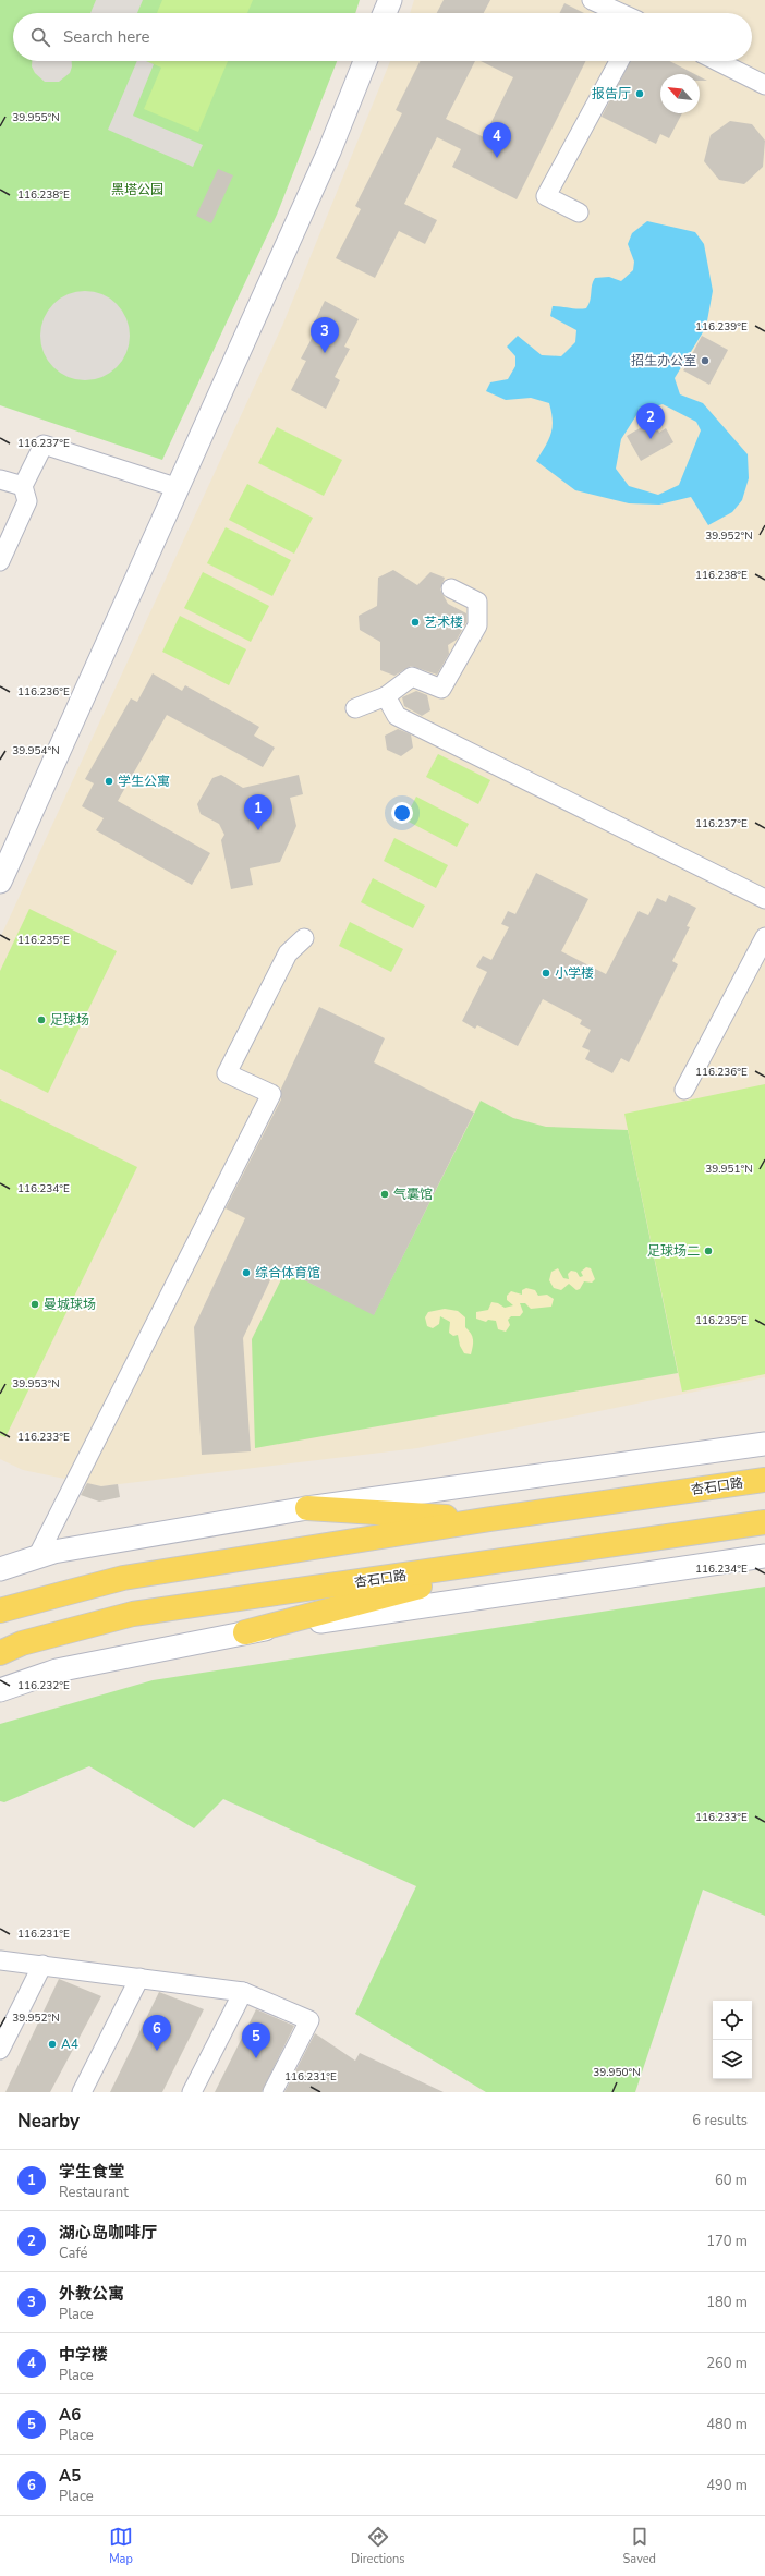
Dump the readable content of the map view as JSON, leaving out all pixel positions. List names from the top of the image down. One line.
{"streets":{"main road":["杏石口路"]},"parks":["黑塔公园"],"places":["报告厅","招生办公室","艺术楼","学生公寓","小学楼","足球场","气囊馆","足球场二","综合体育馆","曼城球场","A4"],"north":"top left","page":{"search":"Search here","pins":["4","3","2","1","6","5"],"heading":["Nearby","6 results"],"list":[{"mark":"1","name":"学生食堂","note":"Restaurant","value":"60 m"},{"mark":"2","name":"湖心岛咖啡厅","note":"Café","value":"170 m"},{"mark":"3","name":"外教公寓","note":"Place","value":"180 m"},{"mark":"4","name":"中学楼","note":"Place","value":"260 m"},{"mark":"5","name":"A6","note":"Place","value":"480 m"},{"mark":"6","name":"A5","note":"Place","value":"490 m"}],"nav":["Map","Directions","Saved"]},"coordinates":["39.955°N","116.238°E","116.239°E","116.237°E","39.952°N","116.236°E","39.954°N","116.235°E","39.951°N","116.234°E","39.953°N","116.233°E","116.232°E","116.231°E","39.950°N"]}
